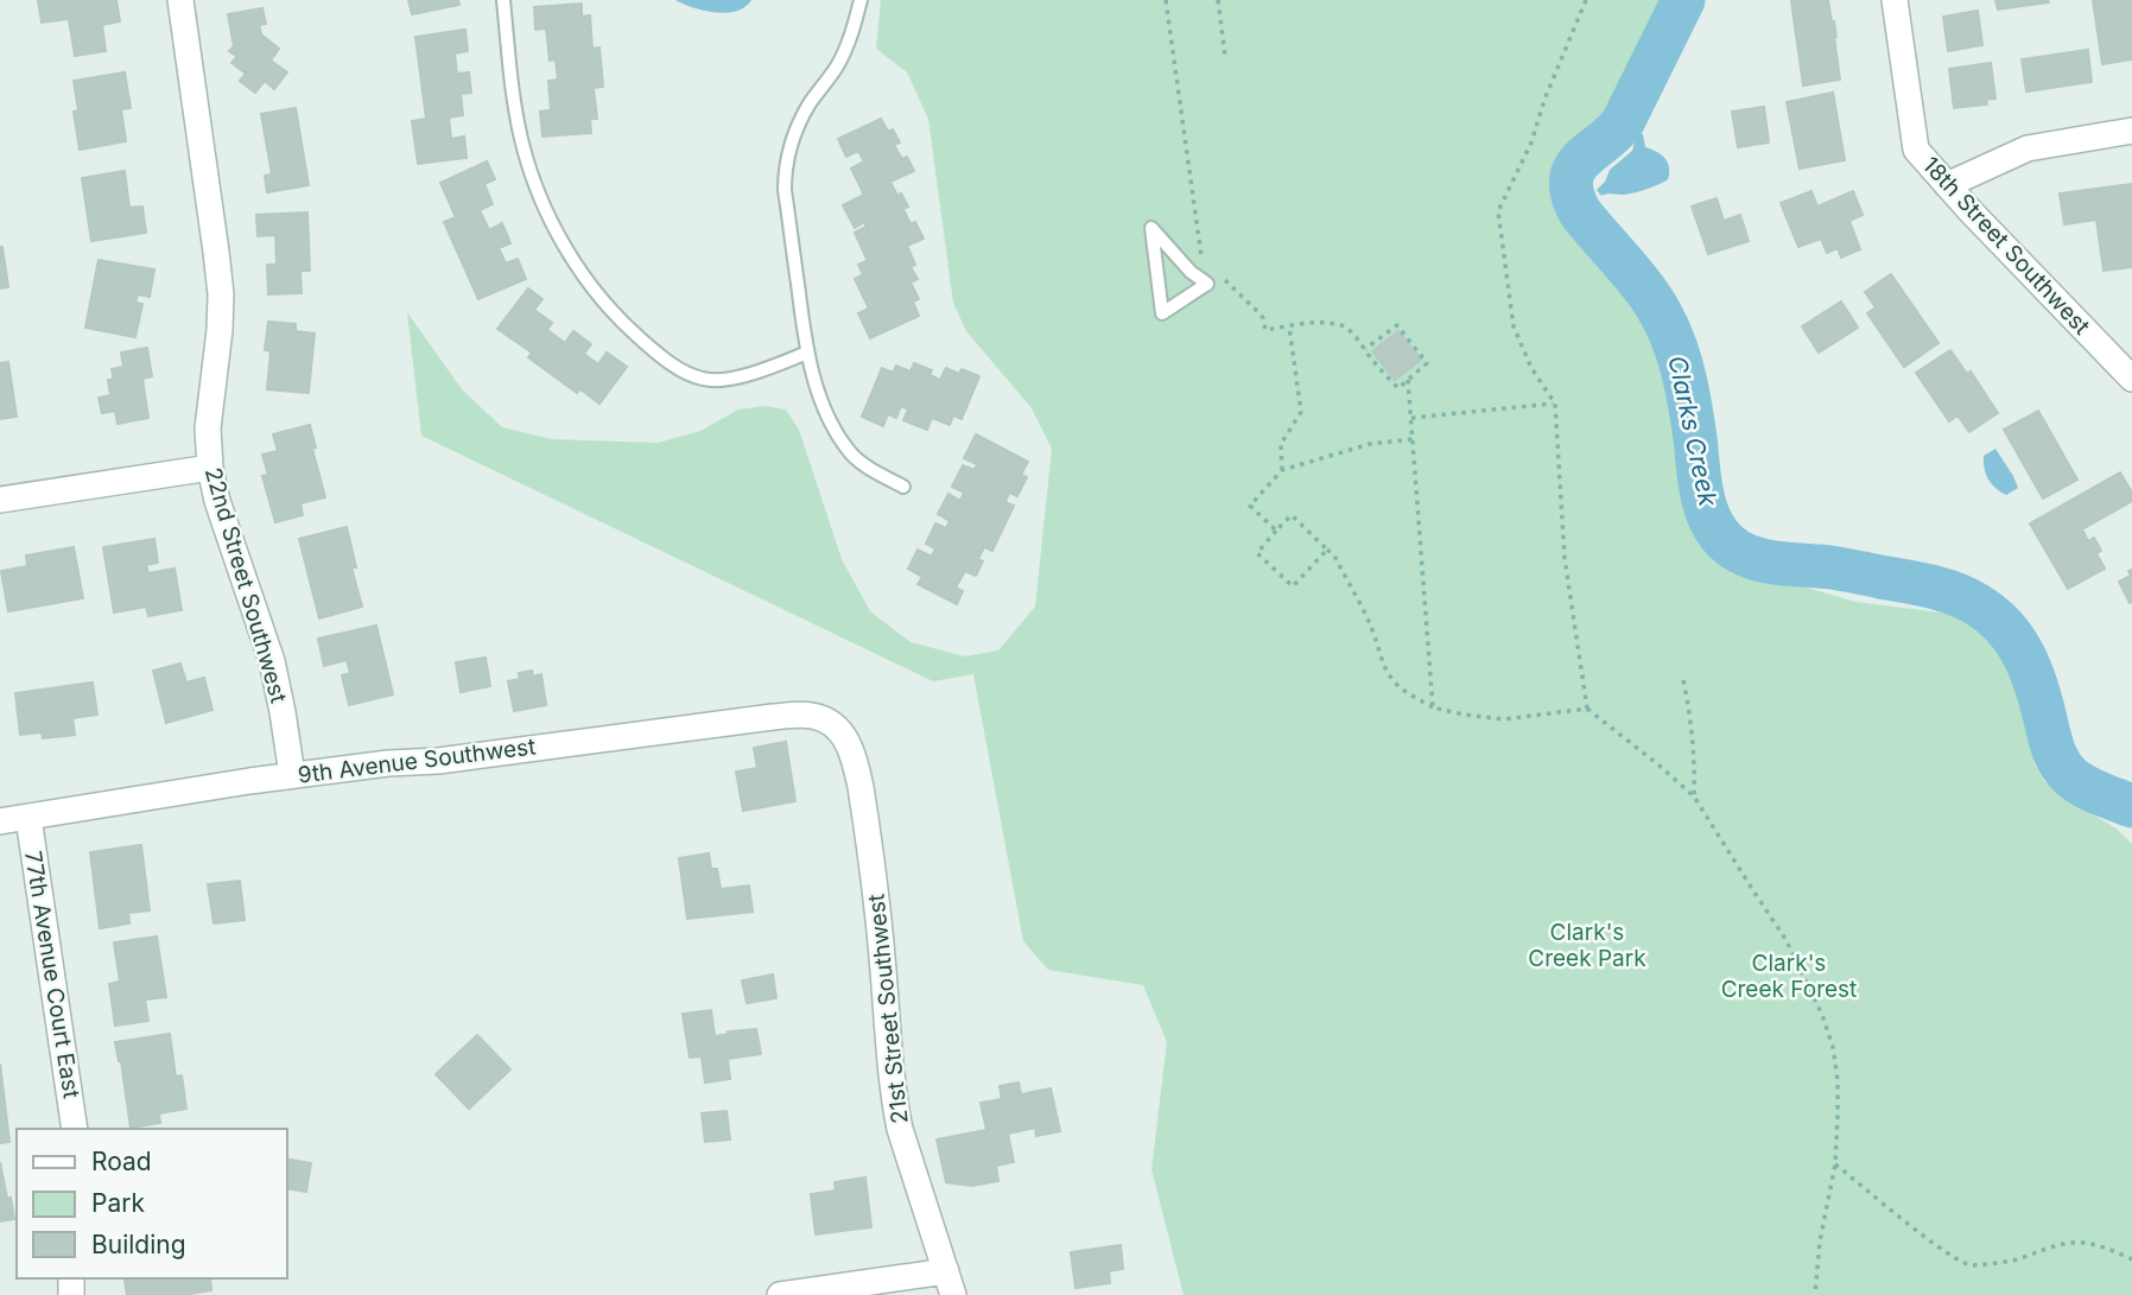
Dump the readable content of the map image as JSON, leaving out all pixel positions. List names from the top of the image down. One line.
{"streets":{"street":["18th Street Southwest","22nd Street Southwest","9th Avenue Southwest","77th Avenue Court East","21st Street Southwest"]},"crossings":[["22nd Street Southwest","9th Avenue Southwest"],["9th Avenue Southwest","77th Avenue Court East"],["9th Avenue Southwest","21st Street Southwest"]],"water":["Clarks Creek"],"parks":["Clark's Creek Park","Clark's Creek Forest"],"legend":["Road","Park","Building"]}
